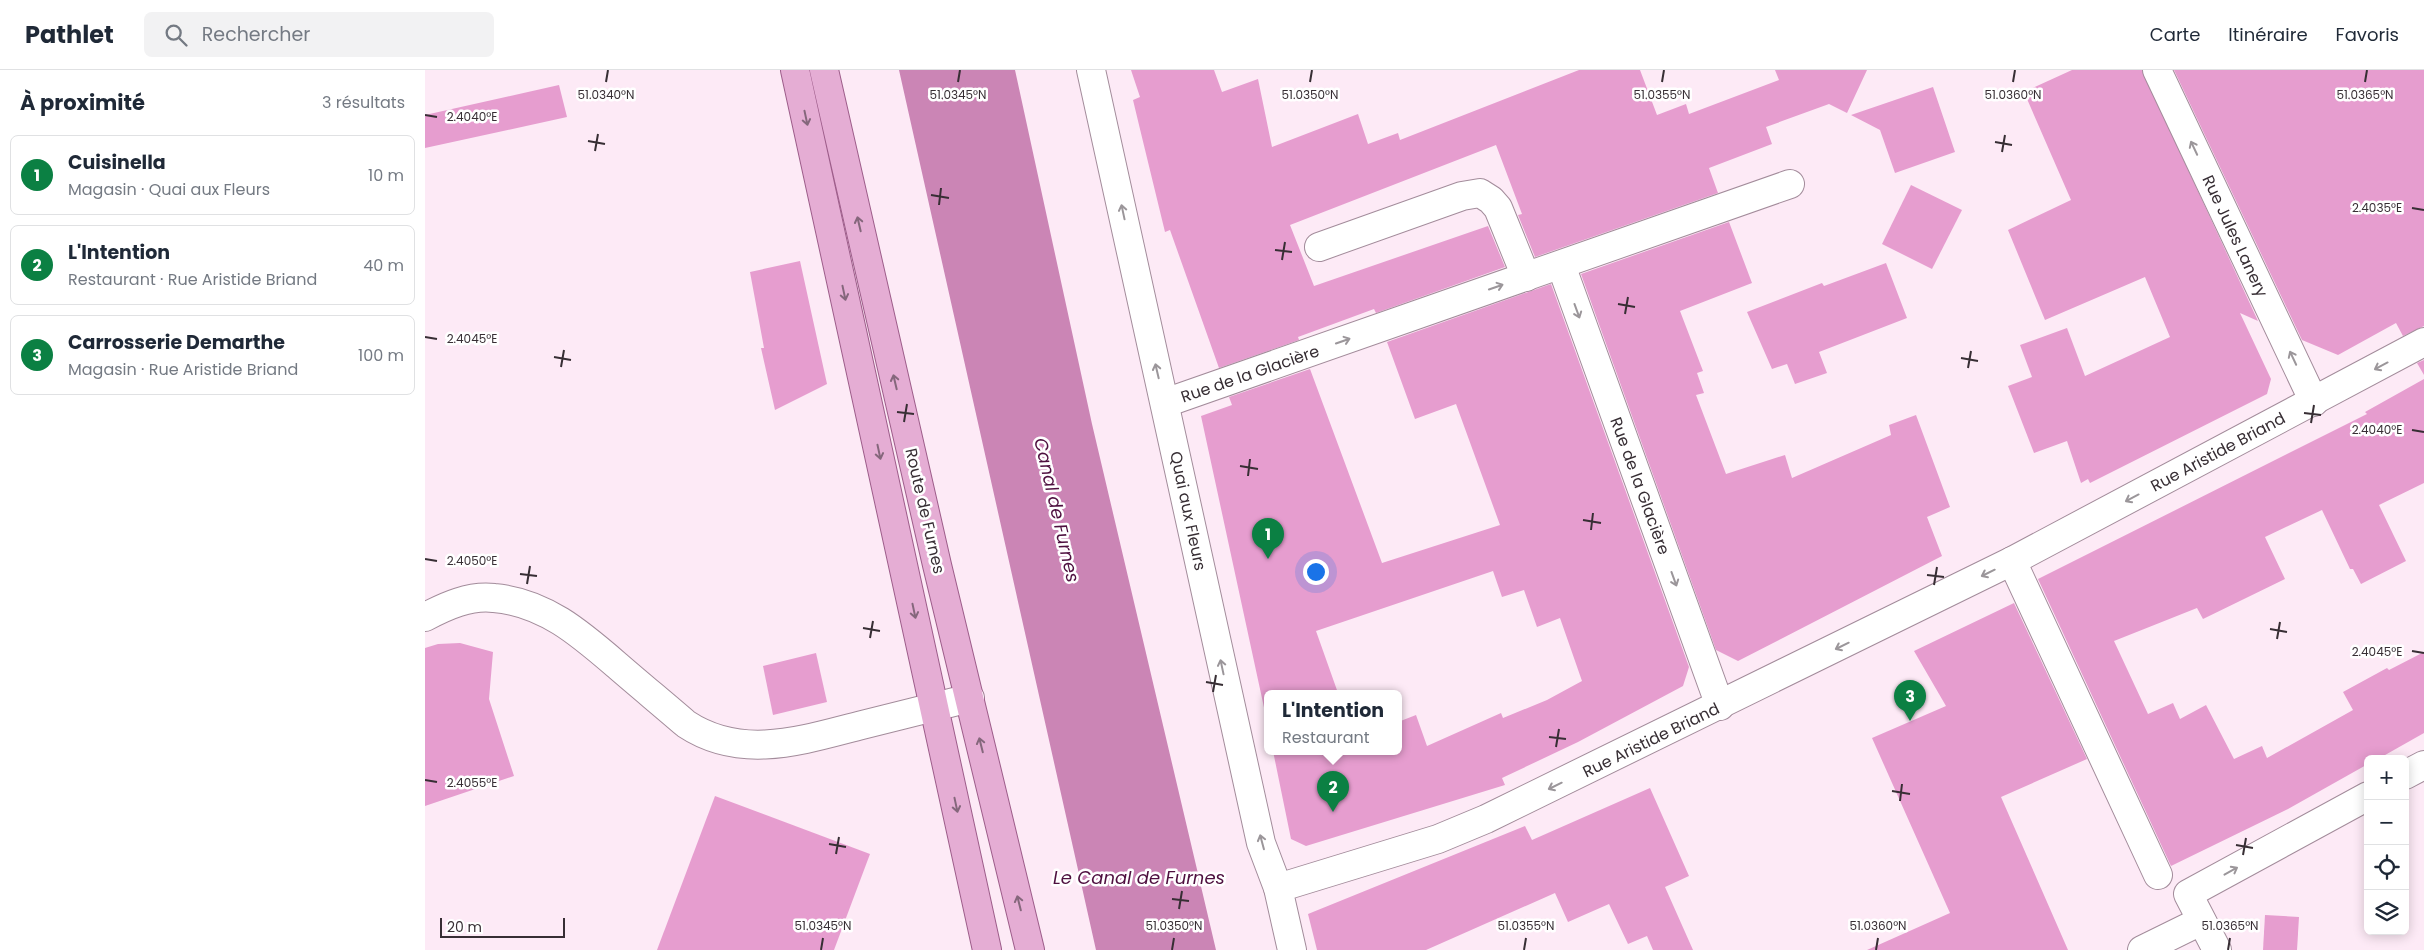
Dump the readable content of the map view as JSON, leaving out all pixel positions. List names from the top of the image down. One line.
{"streets":{"main road":["Route de Furnes"],"street":["Rue Jules Lanery","Rue de la Glacière","Rue Aristide Briand","Quai aux Fleurs"]},"crossings":[["Rue Jules Lanery","Rue Aristide Briand"],["Rue de la Glacière","Rue Aristide Briand"],["Rue de la Glacière","Quai aux Fleurs"],["Rue Aristide Briand","Quai aux Fleurs"]],"one_way":["Rue Jules Lanery","Rue Aristide Briand","Quai aux Fleurs"],"water":["Canal de Furnes","Le Canal de Furnes"],"scale_bar":"20 m","page":{"header":"Pathlet","search":"Rechercher","nav":["Carte","Itinéraire","Favoris"],"heading":["À proximité","3 résultats"],"list":[{"mark":"1","name":"Cuisinella","note":"Magasin · Quai aux Fleurs","value":"10 m"},{"mark":"2","name":"L'Intention","note":"Restaurant · Rue Aristide Briand","value":"40 m"},{"mark":"3","name":"Carrosserie Demarthe","note":"Magasin · Rue Aristide Briand","value":"100 m"}],"pins":["1","3","2"],"popup":["L'Intention","Restaurant"],"map_buttons":["+","−"],"scale":"20 m"},"coordinates":["51.0360°N","51.0365°N","51.0340°N","51.0345°N","51.0350°N","51.0355°N","2.4040°E","2.4035°E","2.4045°E","2.4050°E","2.4055°E"]}
